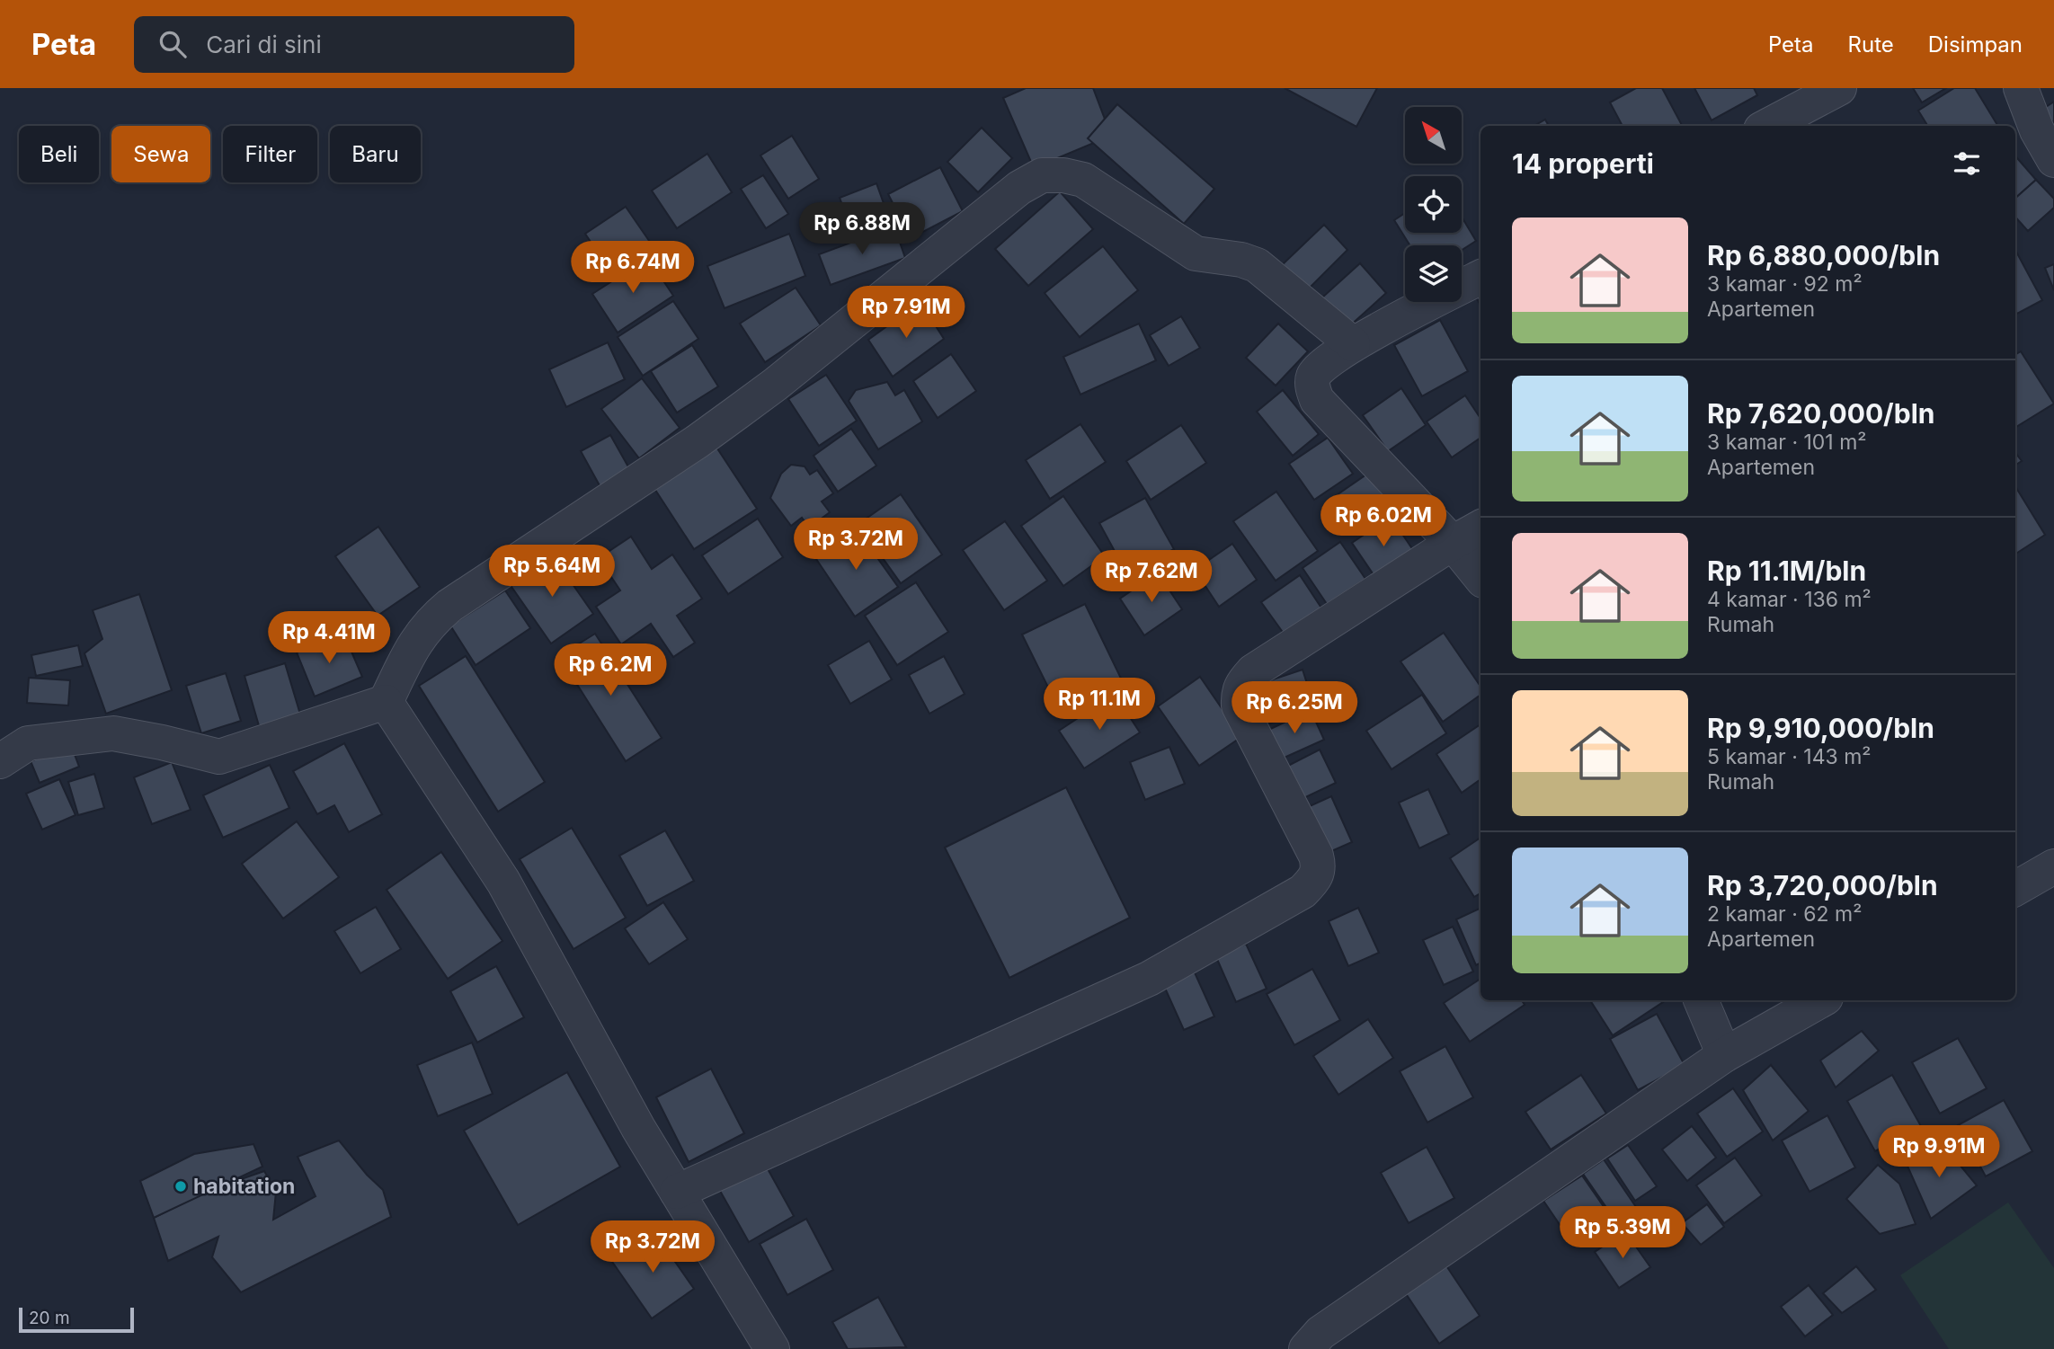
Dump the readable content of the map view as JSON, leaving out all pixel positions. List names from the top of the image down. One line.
{"places":["habitation"],"scale_bar":"20 m","north":"top left","page":{"header":"Peta","search":"Cari di sini","nav":["Peta","Rute","Disimpan"],"chip":["Beli","Sewa","Filter","Baru"],"heading":"14 properti","list":[{"name":"Rp 6,880,000/bln","note":"3 kamar · 92 m² · Apartemen"},{"name":"Rp 7,620,000/bln","note":"3 kamar · 101 m² · Apartemen"},{"name":"Rp 11.1M/bln","note":"4 kamar · 136 m² · Rumah"},{"name":"Rp 9,910,000/bln","note":"5 kamar · 143 m² · Rumah"},{"name":"Rp 3,720,000/bln","note":"2 kamar · 62 m² · Apartemen"}],"price":["Rp 6.88M","Rp 6.74M","Rp 7.91M","Rp 6.02M","Rp 3.72M","Rp 5.64M","Rp 7.62M","Rp 4.41M","Rp 6.2M","Rp 11.1M","Rp 6.25M","Rp 9.91M","Rp 5.39M","Rp 3.72M"],"scale":"20 m"}}
